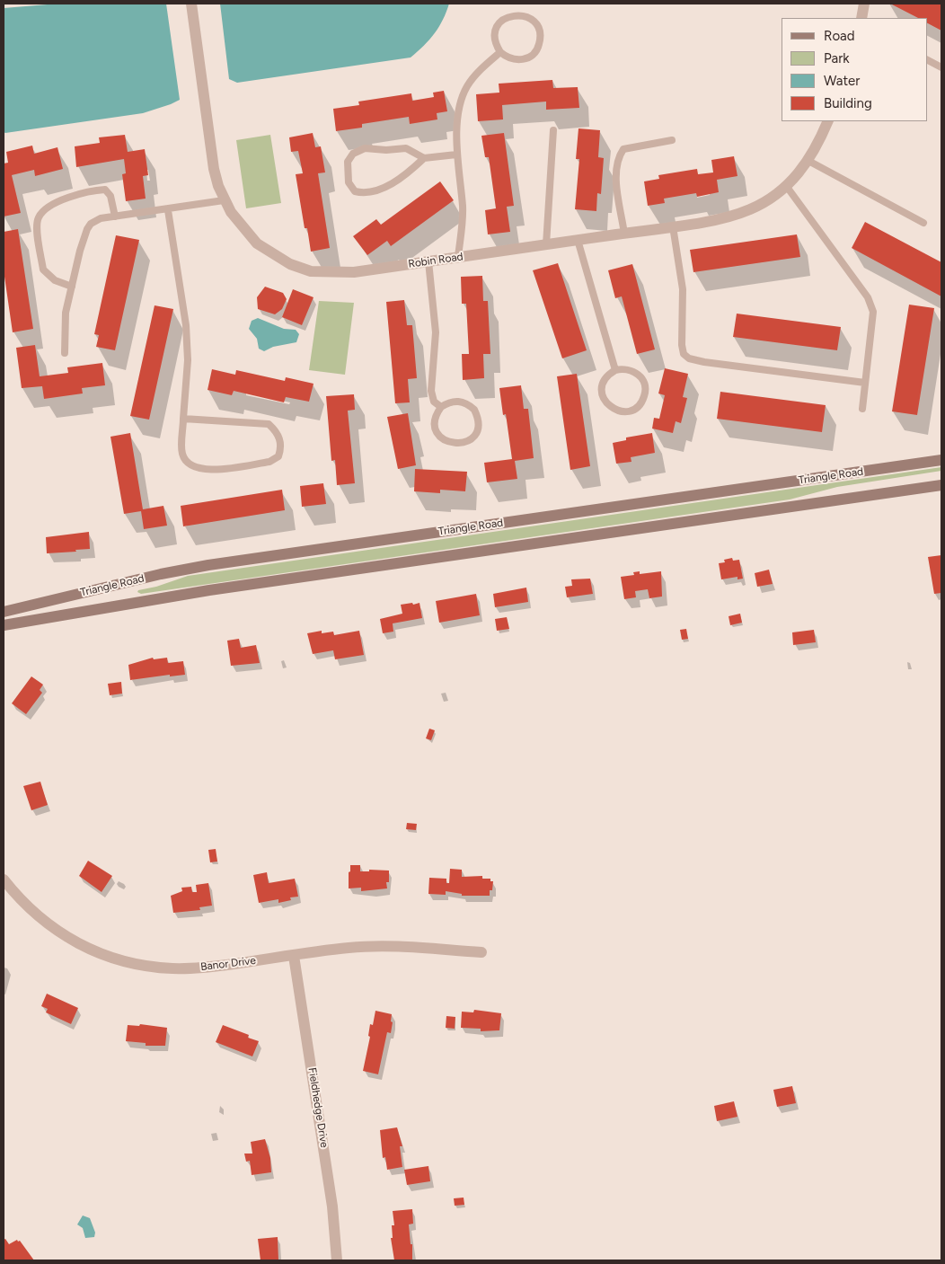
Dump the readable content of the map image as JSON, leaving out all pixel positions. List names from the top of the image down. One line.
{"streets":{"street":["Robin Road","Triangle Road","Banor Drive","Fieldhedge Drive"]},"crossings":[["Banor Drive","Fieldhedge Drive"]],"legend":["Road","Park","Water","Building"]}
